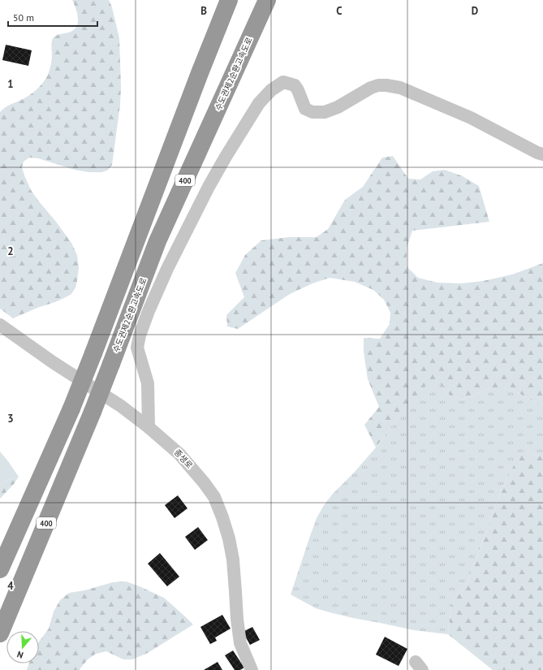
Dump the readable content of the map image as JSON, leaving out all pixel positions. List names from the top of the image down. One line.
{"streets":{"highway":["수도권제2순환고속도로","400"],"street":["종생로"]},"scale_bar":"50 m","north":"bottom","grid":{"columns":["B","C","D"],"rows":["1","2","3","4"]}}
